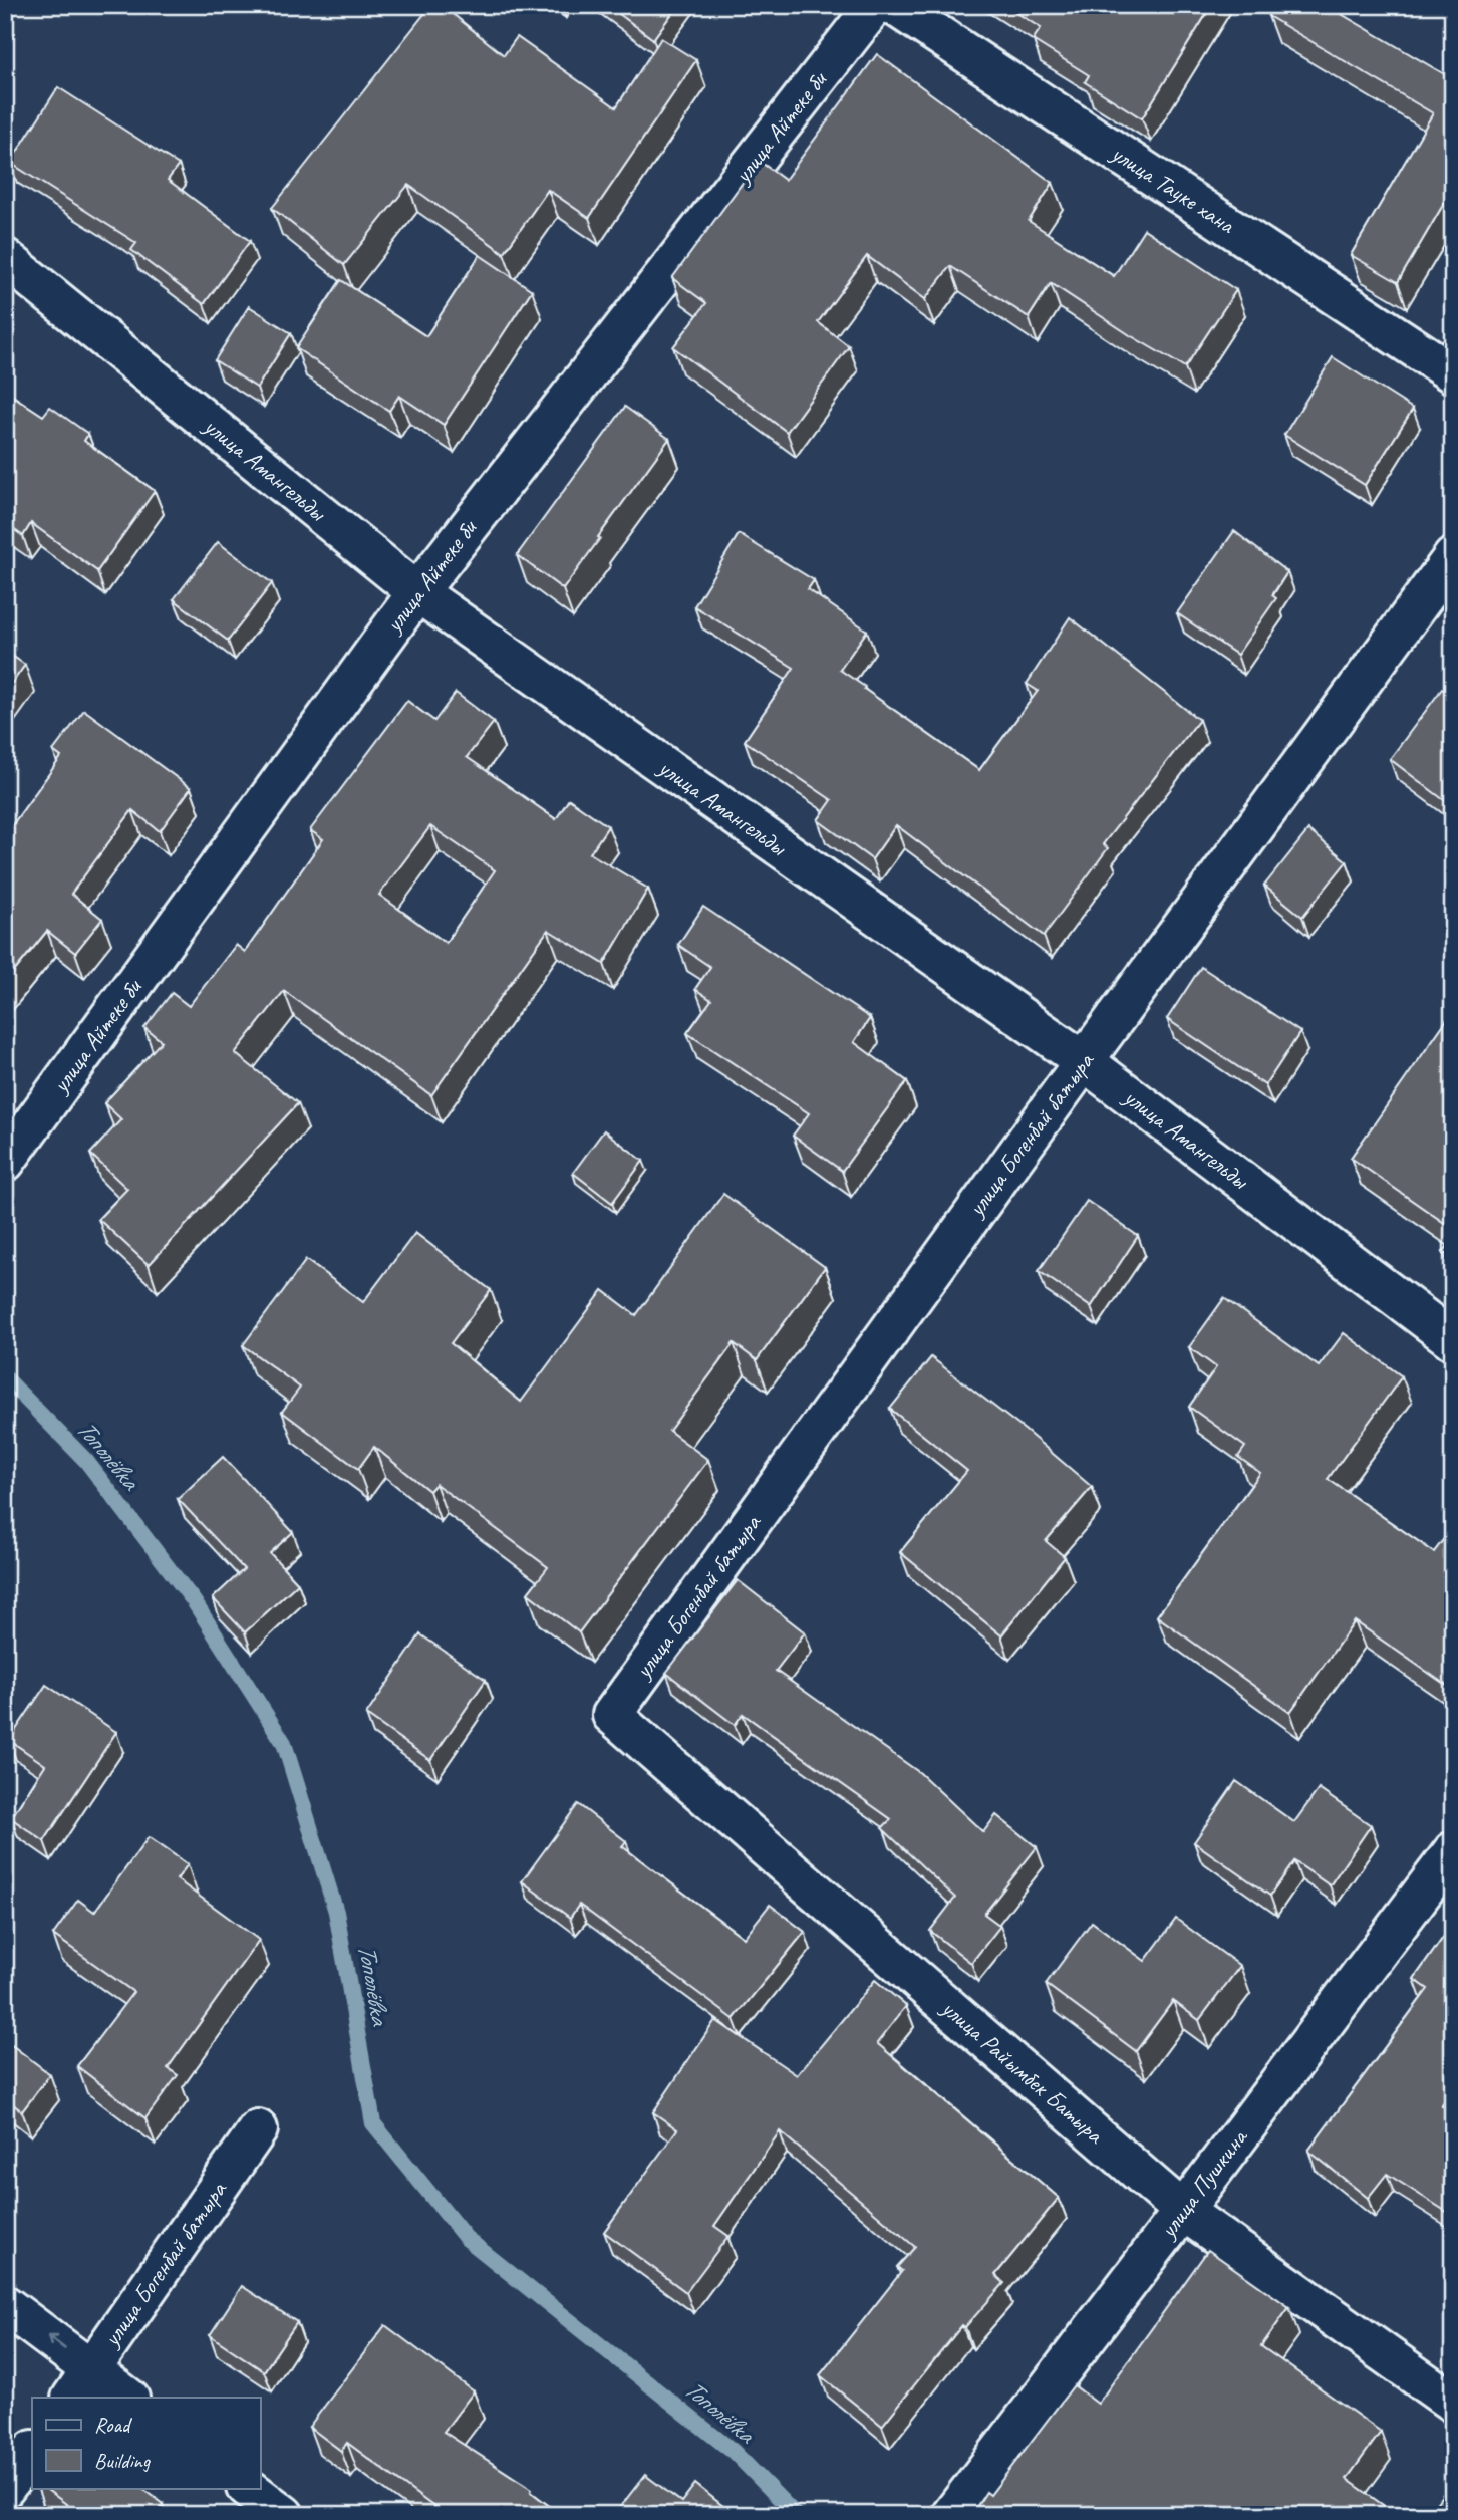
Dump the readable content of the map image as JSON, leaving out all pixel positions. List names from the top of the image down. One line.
{"streets":{"street":["улица Айтеке би","улица Тауке хана","улица Амангельды","улица Богенбай батыра","улица Райымбек Батыра","улица Пушкина"]},"crossings":[["улица Айтеке би","улица Амангельды"],["улица Амангельды","улица Богенбай батыра"],["улица Богенбай батыра","улица Райымбек Батыра"],["улица Райымбек Батыра","улица Пушкина"]],"water":["Тополёвка"],"legend":["Road","Building"]}
